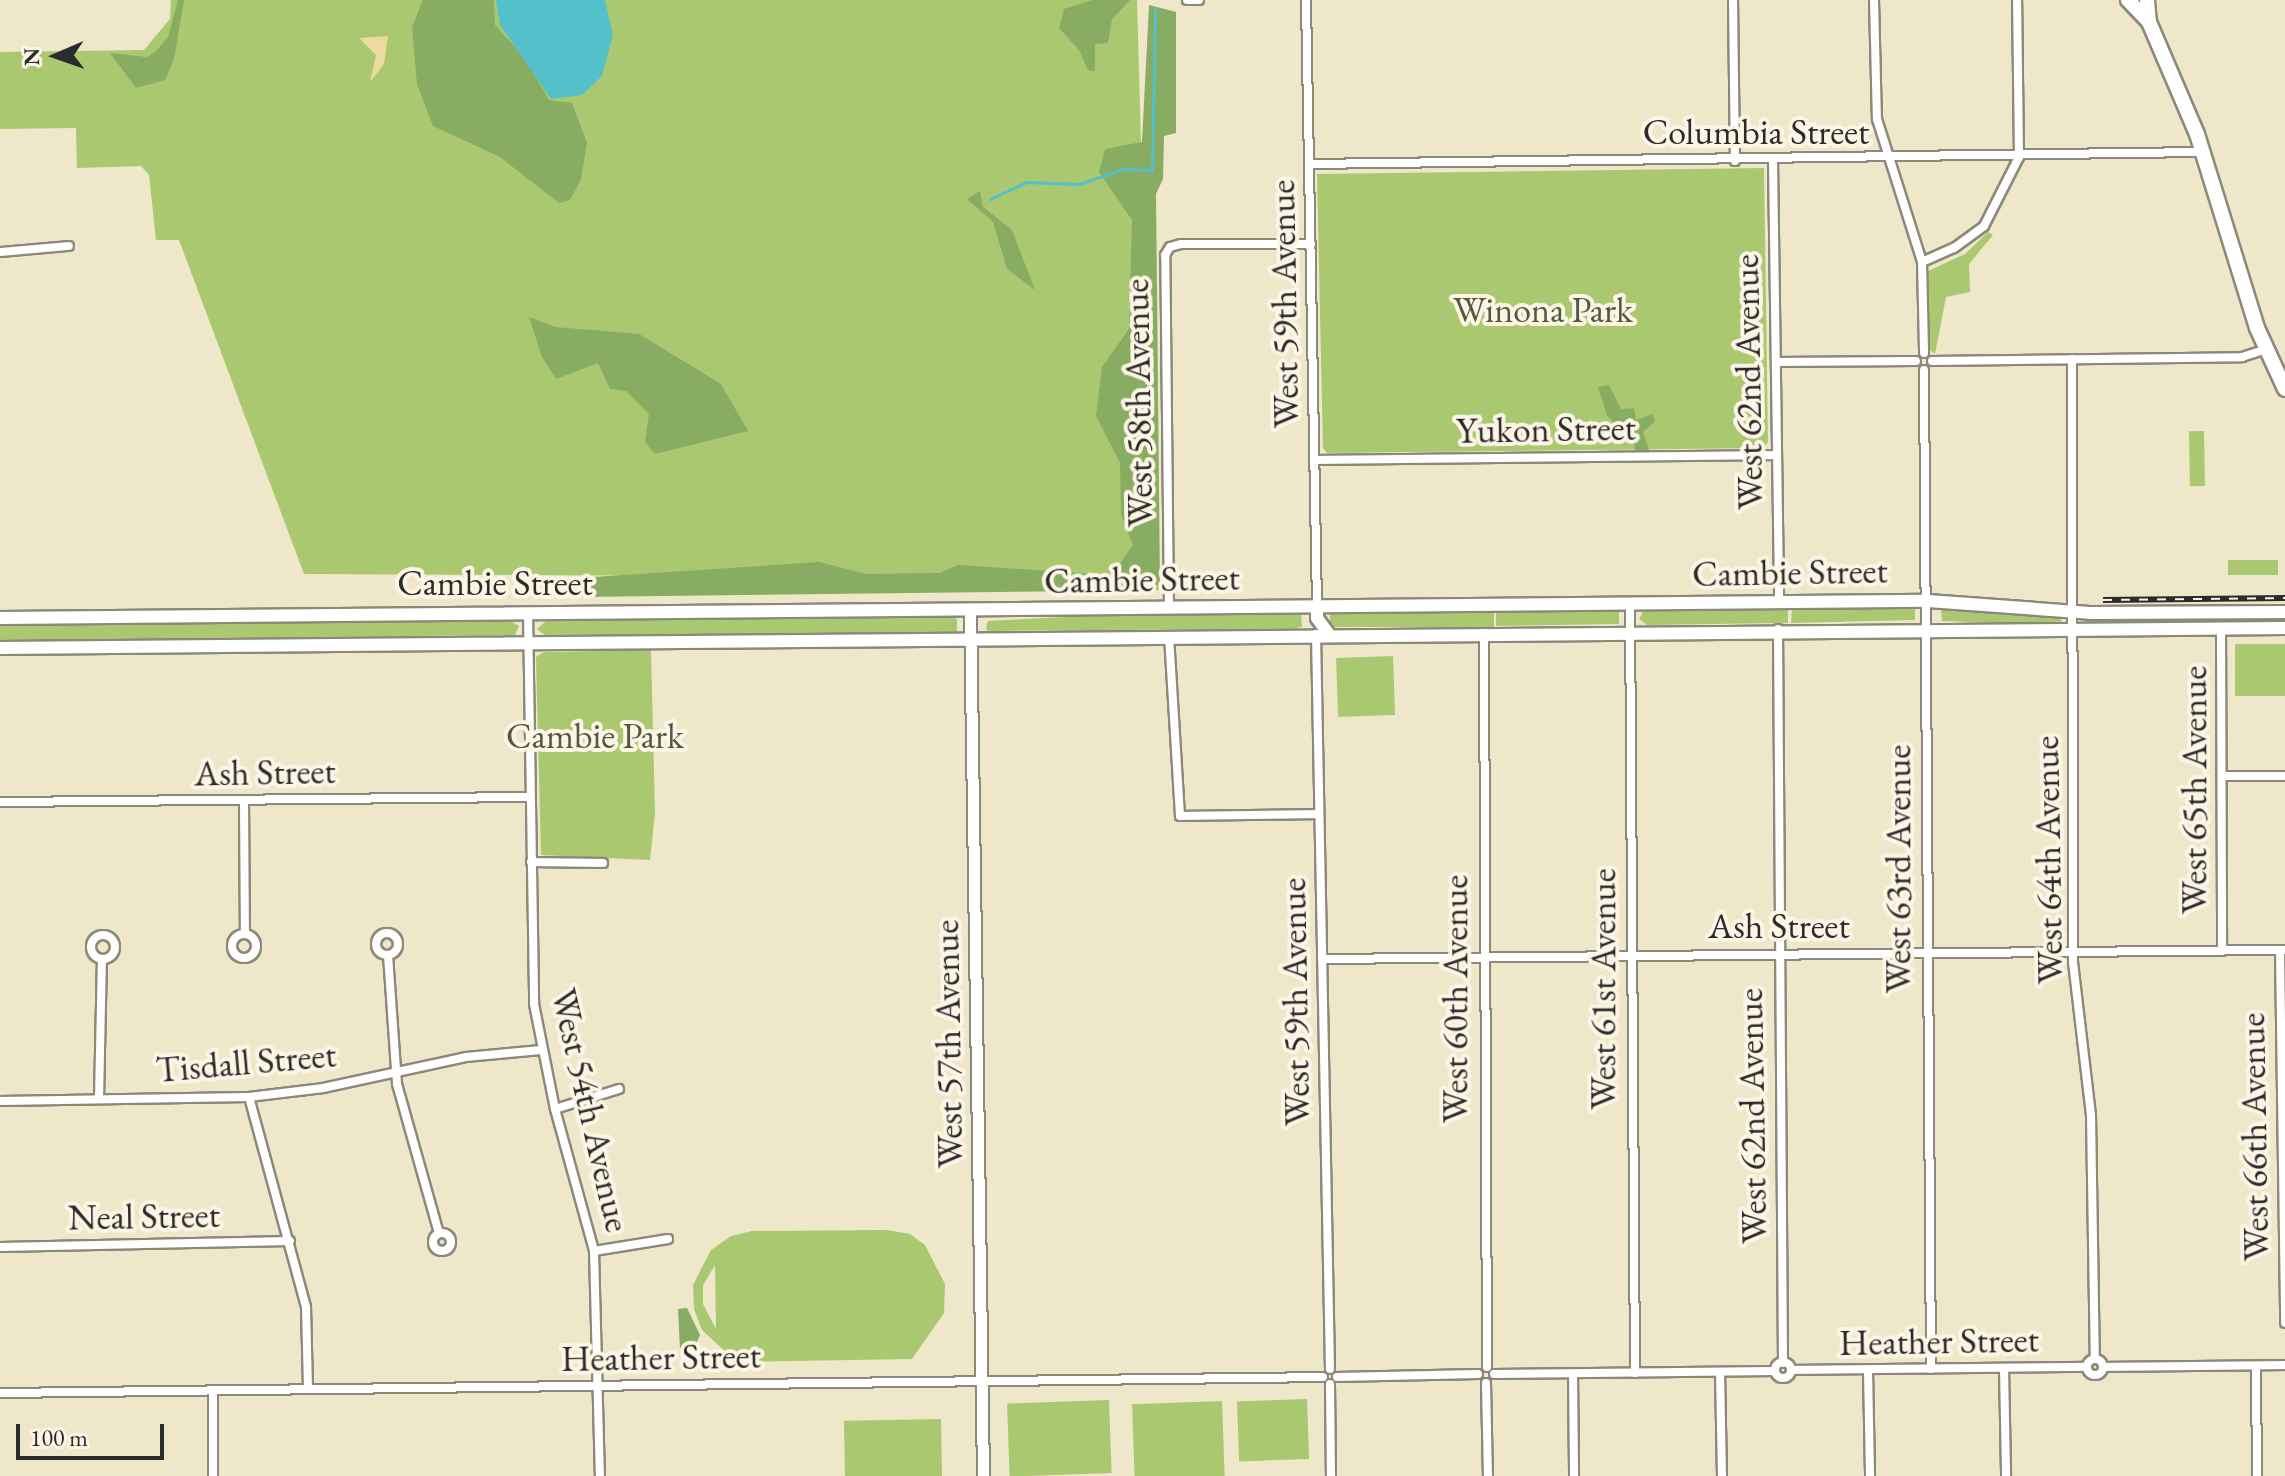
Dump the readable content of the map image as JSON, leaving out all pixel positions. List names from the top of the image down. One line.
{"streets":{"main road":["Cambie Street"],"street":["Columbia Street","West 59th Avenue","West 62nd Avenue","West 58th Avenue","Yukon Street","Ash Street","West 65th Avenue","West 64th Avenue","West 63rd Avenue","West 61st Avenue","West 60th Avenue","West 57th Avenue","Tisdall Street","West 54th Avenue","West 66th Avenue","Neal Street","Heather Street"]},"crossings":[["Columbia Street","West 59th Avenue"],["Columbia Street","West 62nd Avenue"],["West 59th Avenue","West 58th Avenue"],["West 59th Avenue","Yukon Street"],["West 59th Avenue","Cambie Street"],["West 59th Avenue","Ash Street"],["West 59th Avenue","Heather Street"],["West 62nd Avenue","Yukon Street"],["West 62nd Avenue","Cambie Street"],["West 62nd Avenue","Ash Street"],["West 58th Avenue","Cambie Street"],["Cambie Street","West 65th Avenue"],["Cambie Street","West 64th Avenue"],["Cambie Street","West 63rd Avenue"],["Cambie Street","West 61st Avenue"],["Cambie Street","West 60th Avenue"],["Cambie Street","West 57th Avenue"],["Cambie Street","West 54th Avenue"],["Ash Street","West 65th Avenue"],["Ash Street","West 64th Avenue"],["Ash Street","West 63rd Avenue"],["Ash Street","West 61st Avenue"],["Ash Street","West 60th Avenue"],["Ash Street","West 54th Avenue"],["Ash Street","West 66th Avenue"],["West 63rd Avenue","Heather Street"],["West 57th Avenue","Heather Street"],["Tisdall Street","West 54th Avenue"],["West 54th Avenue","Heather Street"]],"parks":["Winona Park","Cambie Park"],"scale_bar":"100 m","north":"left"}
